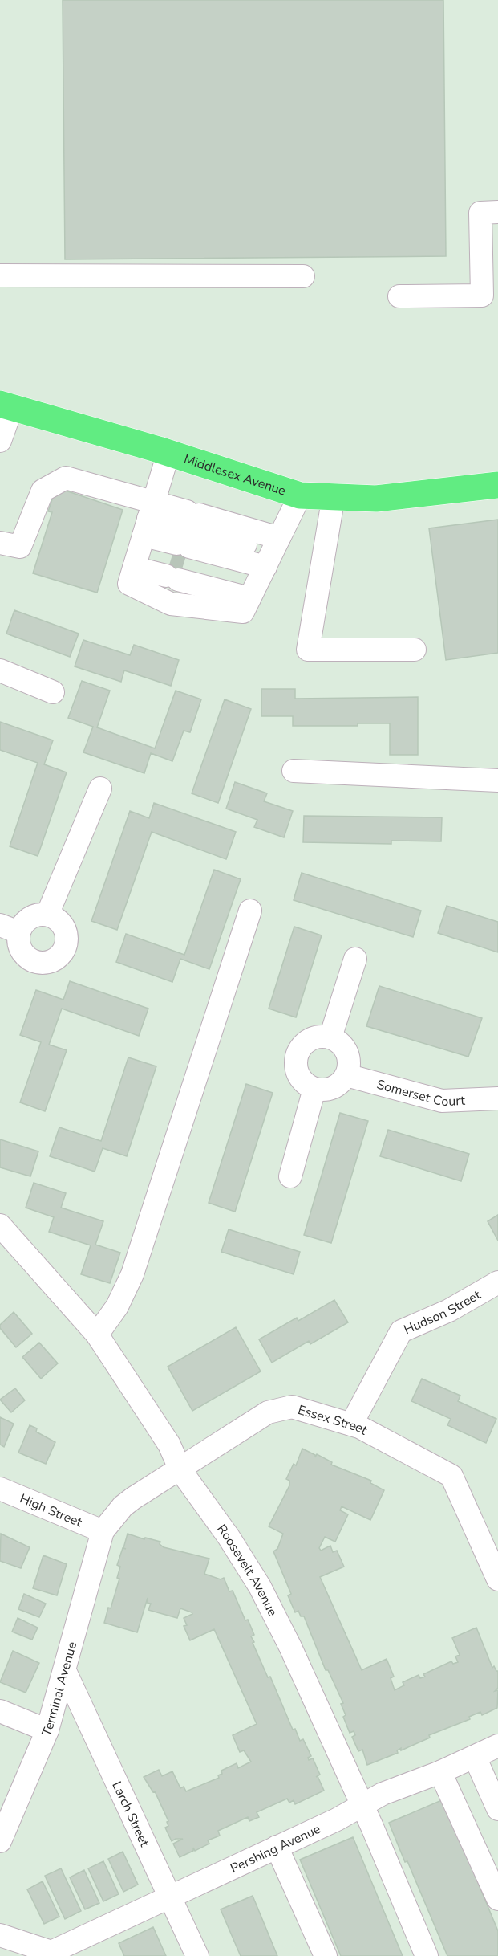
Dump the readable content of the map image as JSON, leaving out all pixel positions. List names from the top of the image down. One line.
{"streets":{"main road":["Middlesex Avenue"],"street":["Somerset Court","Hudson Street","Essex Street","High Street","Roosevelt Avenue","Terminal Avenue","Larch Street","Pershing Avenue"]},"crossings":[["Hudson Street","Essex Street"],["Essex Street","High Street"],["Essex Street","Roosevelt Avenue"],["Essex Street","Terminal Avenue"],["High Street","Terminal Avenue"],["Roosevelt Avenue","Pershing Avenue"],["Terminal Avenue","Larch Street"],["Larch Street","Pershing Avenue"]]}
